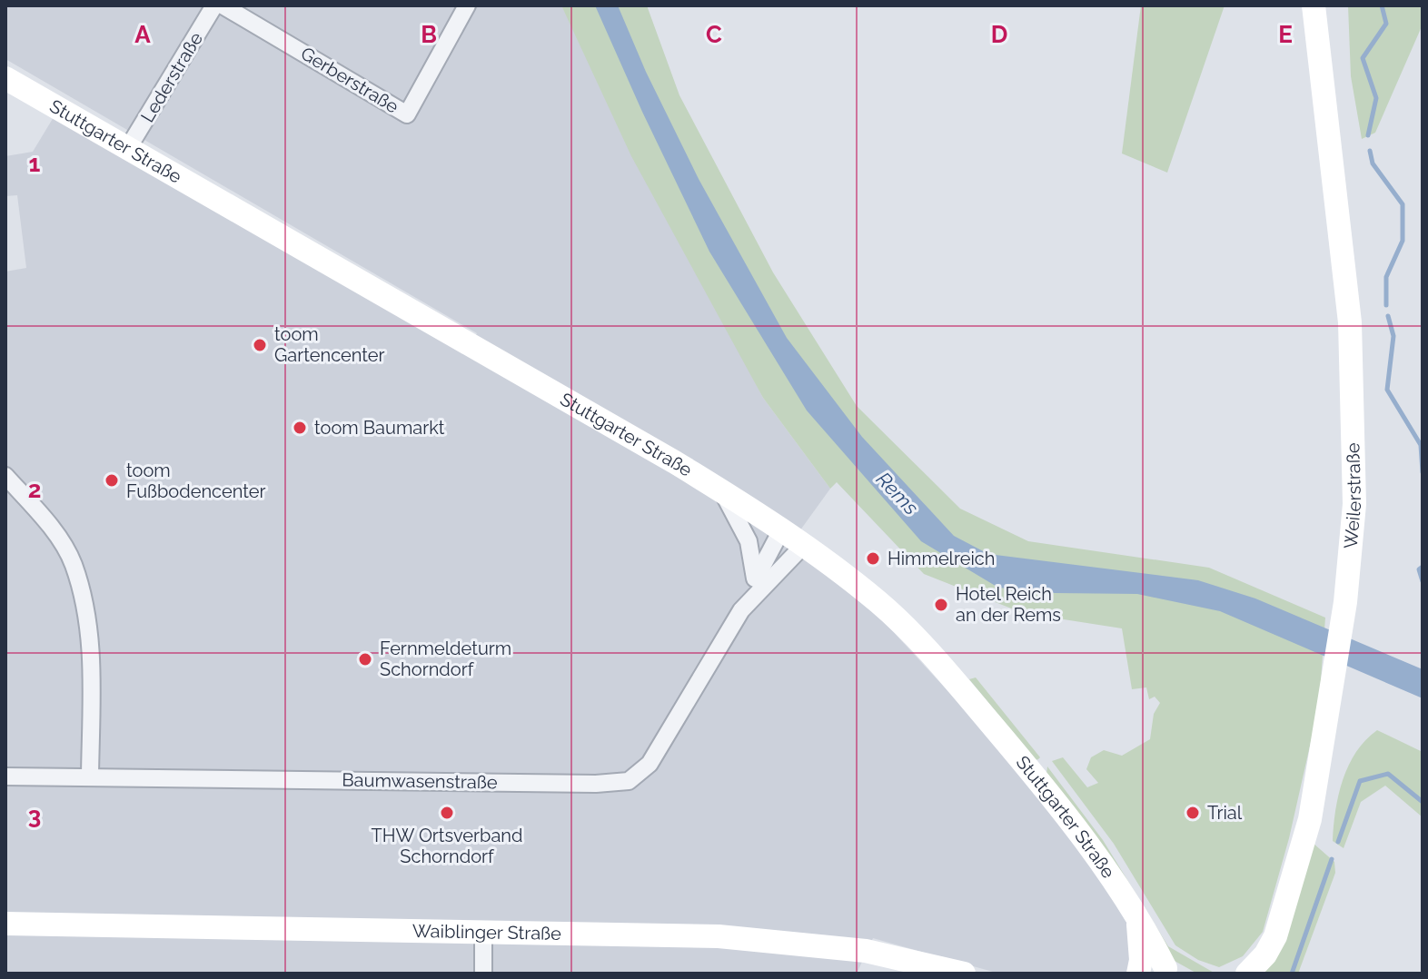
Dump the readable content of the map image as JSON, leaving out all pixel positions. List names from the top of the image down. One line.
{"streets":{"main road":["Stuttgarter Straße","Weilerstraße","Waiblinger Straße"],"street":["Lederstraße","Gerberstraße","Baumwasenstraße"]},"crossings":[["Lederstraße","Stuttgarter Straße"],["Stuttgarter Straße","Baumwasenstraße"]],"water":["Rems"],"places":["toom Gartencenter","toom Baumarkt","toom Fußbodencenter","Himmelreich","Hotel Reich an der Rems","Fernmeldeturm Schorndorf","THW Ortsverband Schorndorf","Trial"],"grid":{"columns":["A","B","C","D","E"],"rows":["1","2","3"]}}
